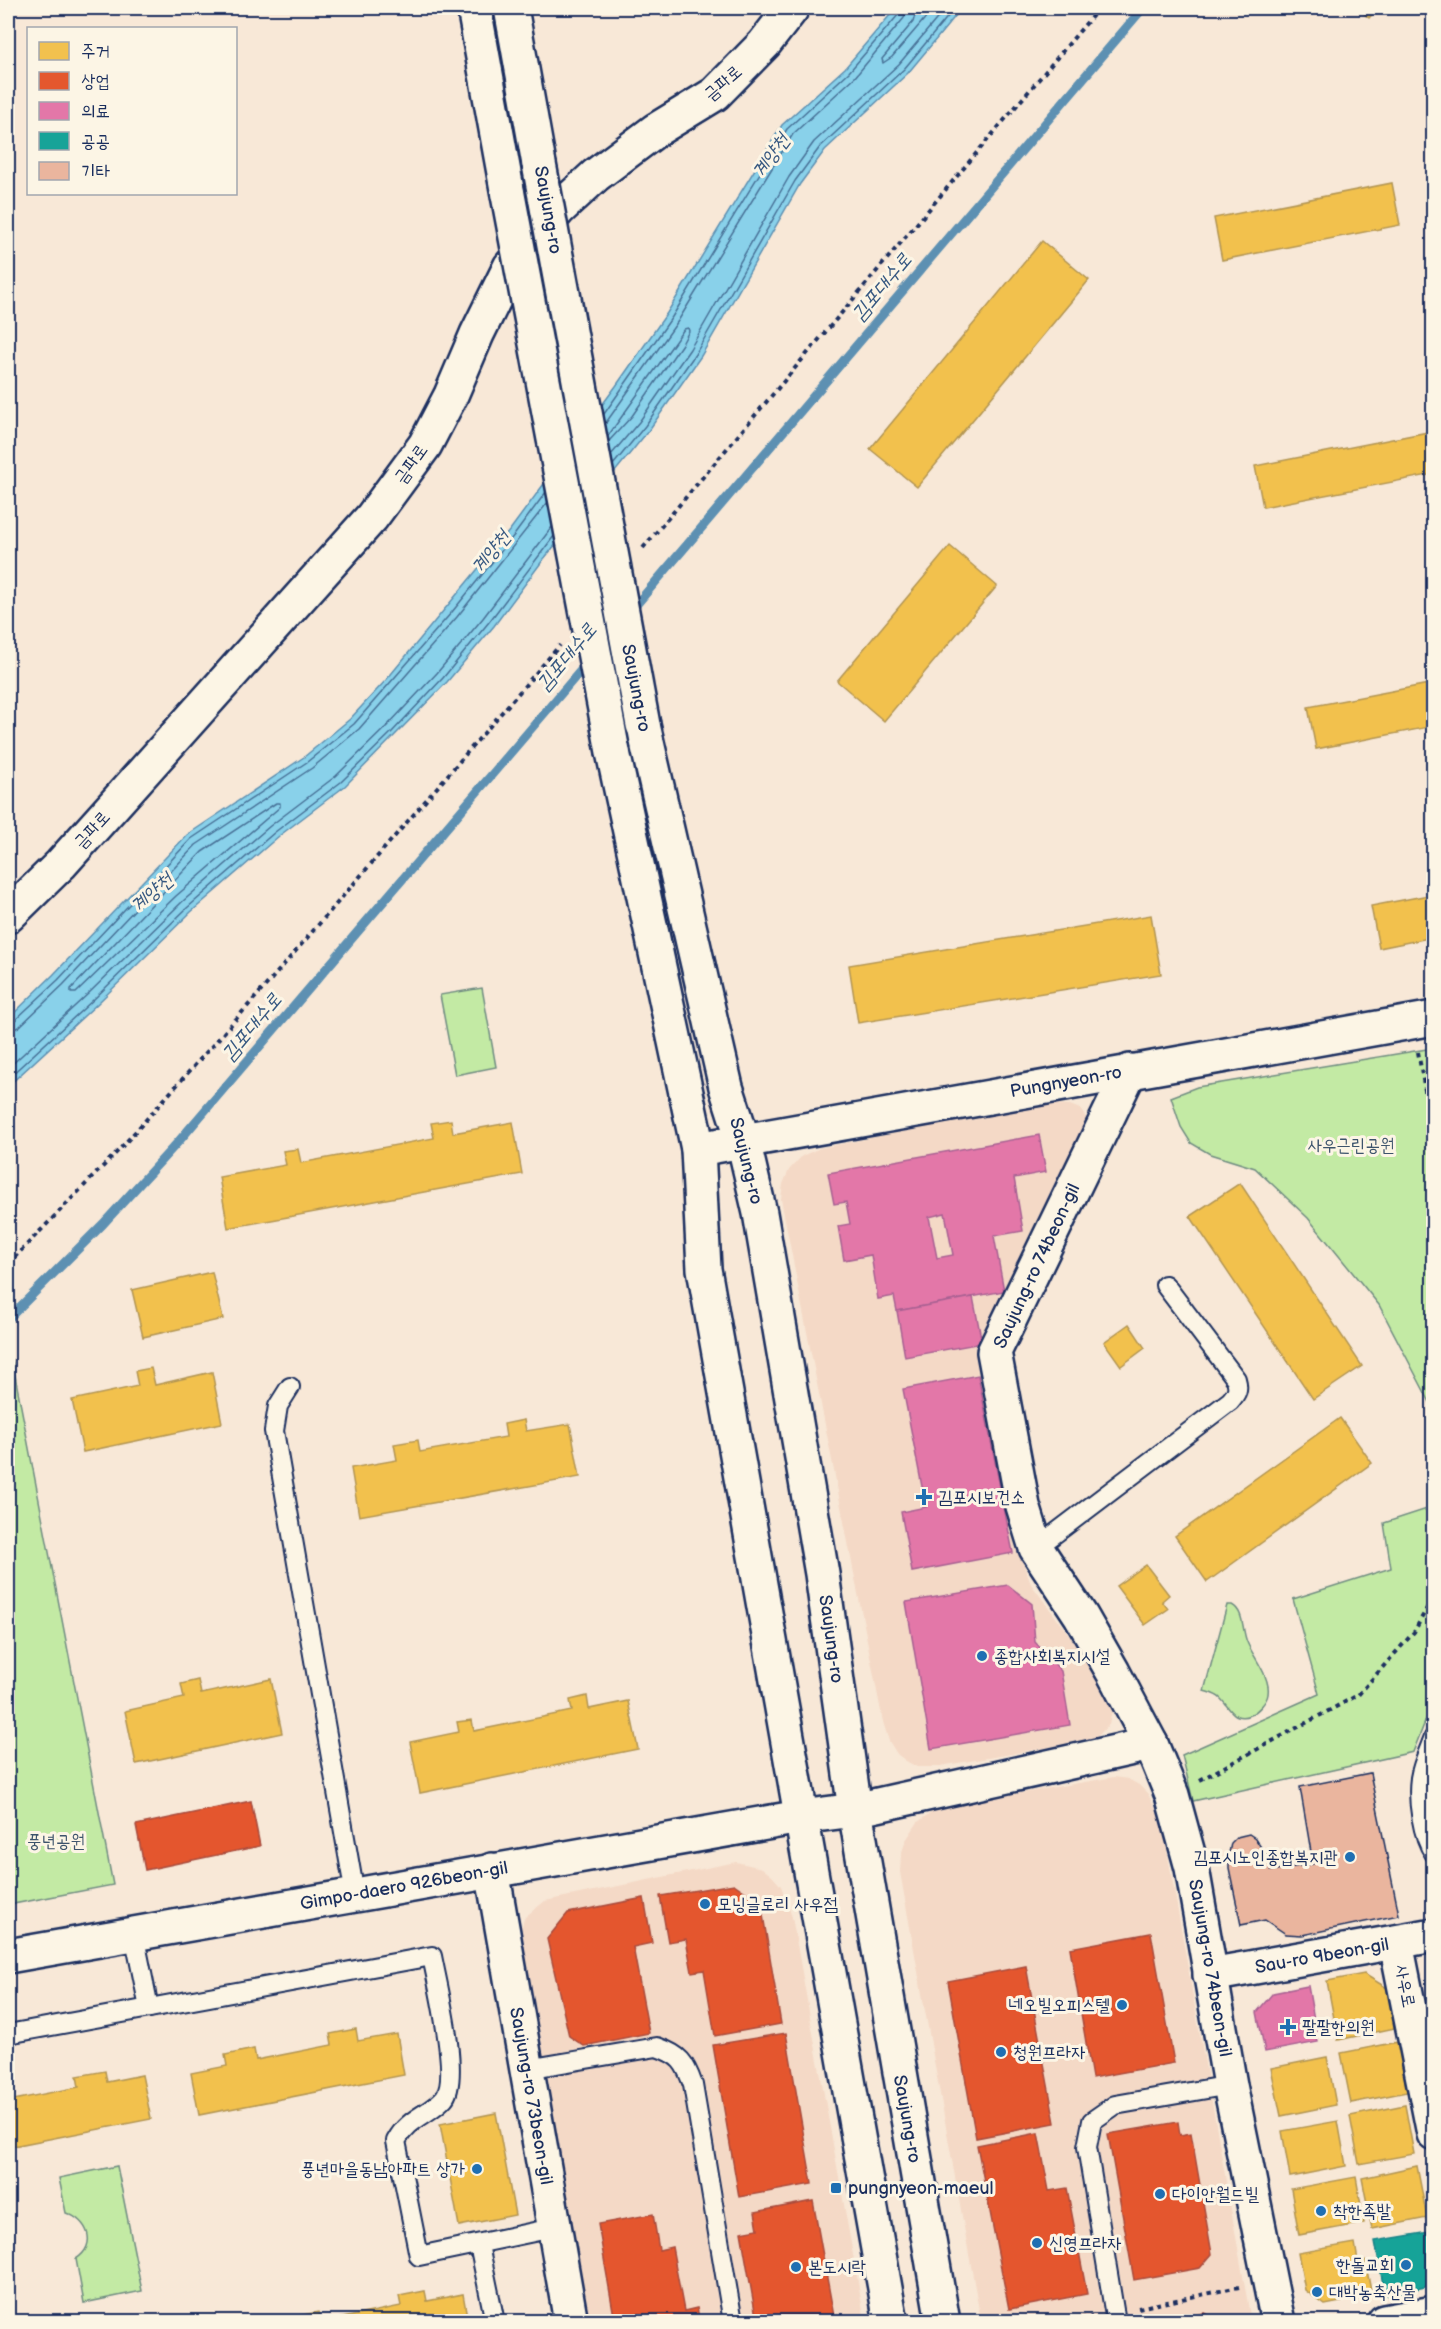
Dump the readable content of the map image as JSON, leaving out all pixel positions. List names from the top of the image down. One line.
{"streets":{"street":["금파로","Saujung-ro","Pungnyeon-ro","Saujung-ro 74beon-gil","Gimpo-daero 926beon-gil","Sau-ro 9beon-gil","사우로","Saujung-ro 73beon-gil"]},"crossings":[["Saujung-ro","Pungnyeon-ro"],["Saujung-ro","Gimpo-daero 926beon-gil"],["Pungnyeon-ro","Saujung-ro 74beon-gil"],["Saujung-ro 74beon-gil","Gimpo-daero 926beon-gil"],["Saujung-ro 74beon-gil","Sau-ro 9beon-gil"],["Gimpo-daero 926beon-gil","Saujung-ro 73beon-gil"],["Sau-ro 9beon-gil","사우로"]],"water":["계양천","김포대수로"],"parks":["사우근린공원","풍년공원"],"places":{"health":["김포시보건소","팔팔한의원"],"other":["종합사회복지시설","김포시노인종합복지관","모닝글로리 사우점","네오빌오피스텔","청원프라자","풍년마을동남아파트 상가","다이안월드빌","착한족발","신영프라자","한돌교회","본도시락","대박농축산물"],"transit":["pungnyeon-maeul"]},"legend":["주거","상업","의료","공공","기타"]}
